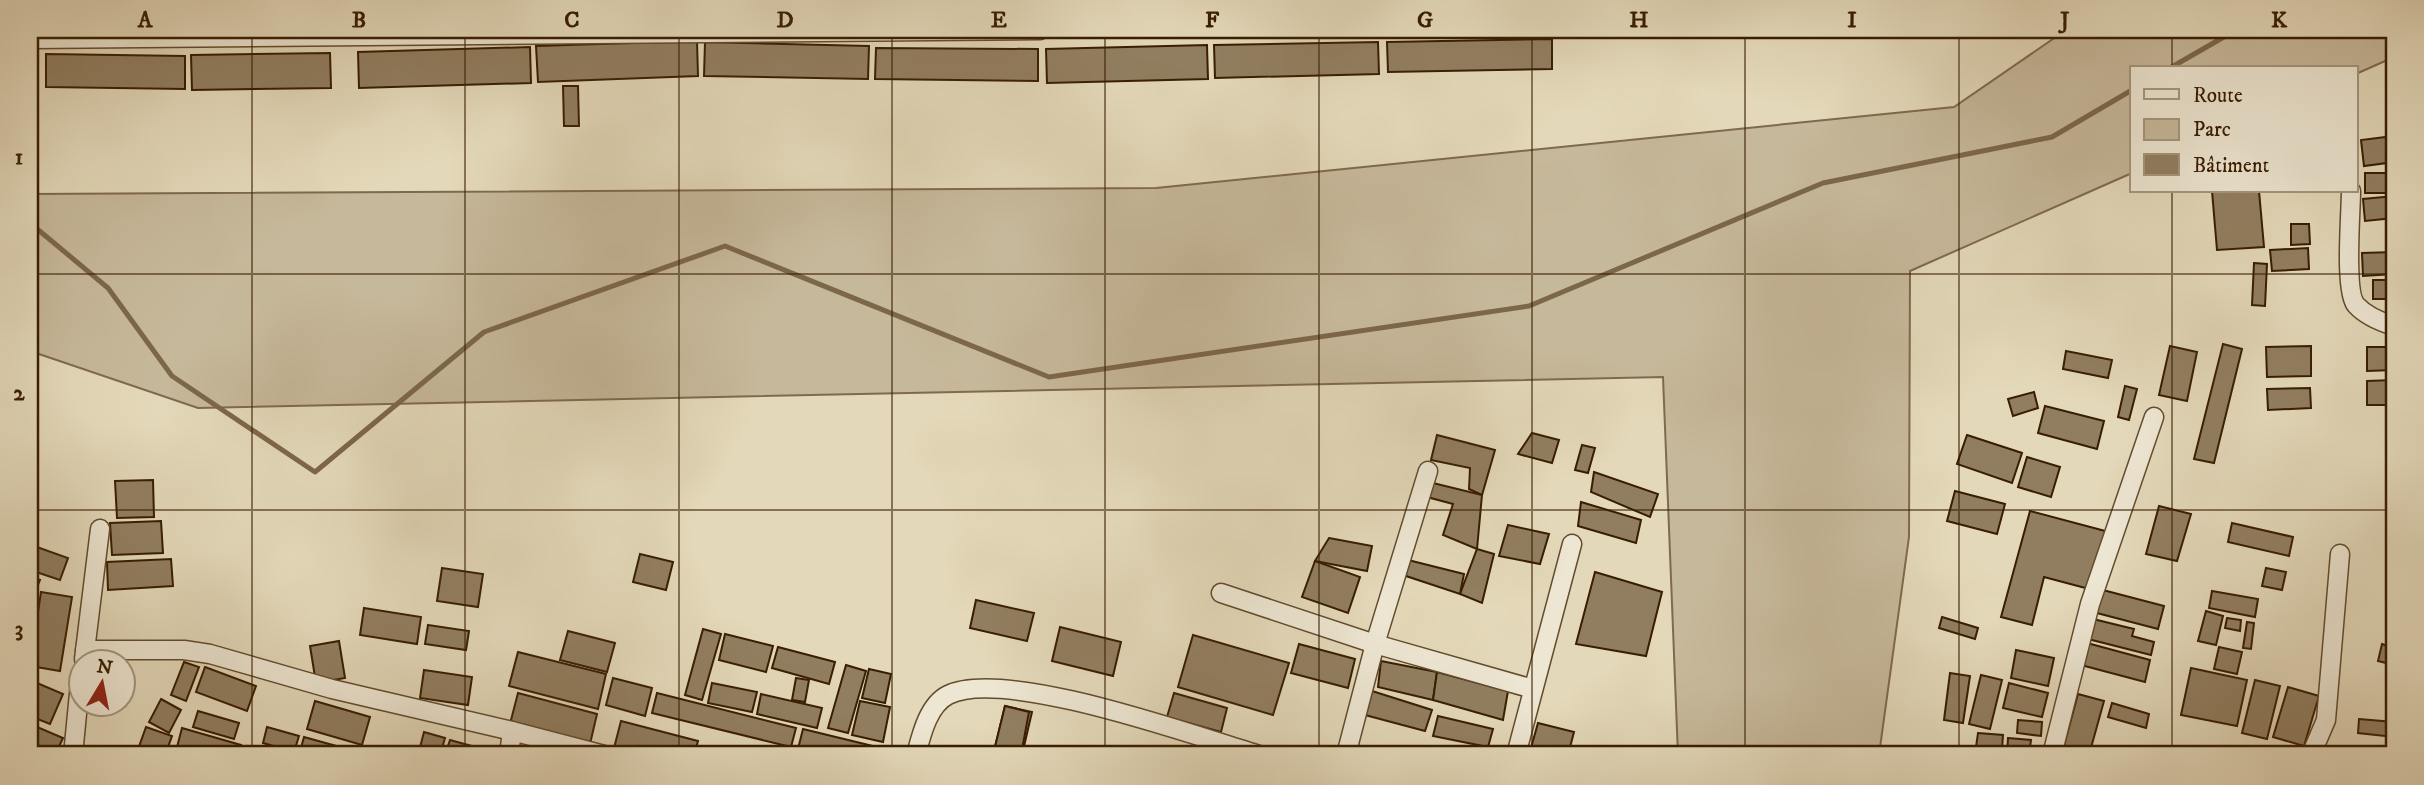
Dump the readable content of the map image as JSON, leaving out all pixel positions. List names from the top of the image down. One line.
{"legend":["Route","Parc","Bâtiment"],"north":"top","grid":{"columns":["A","B","C","D","E","F","G","H","I","J","K"],"rows":["1","2","3"]}}
